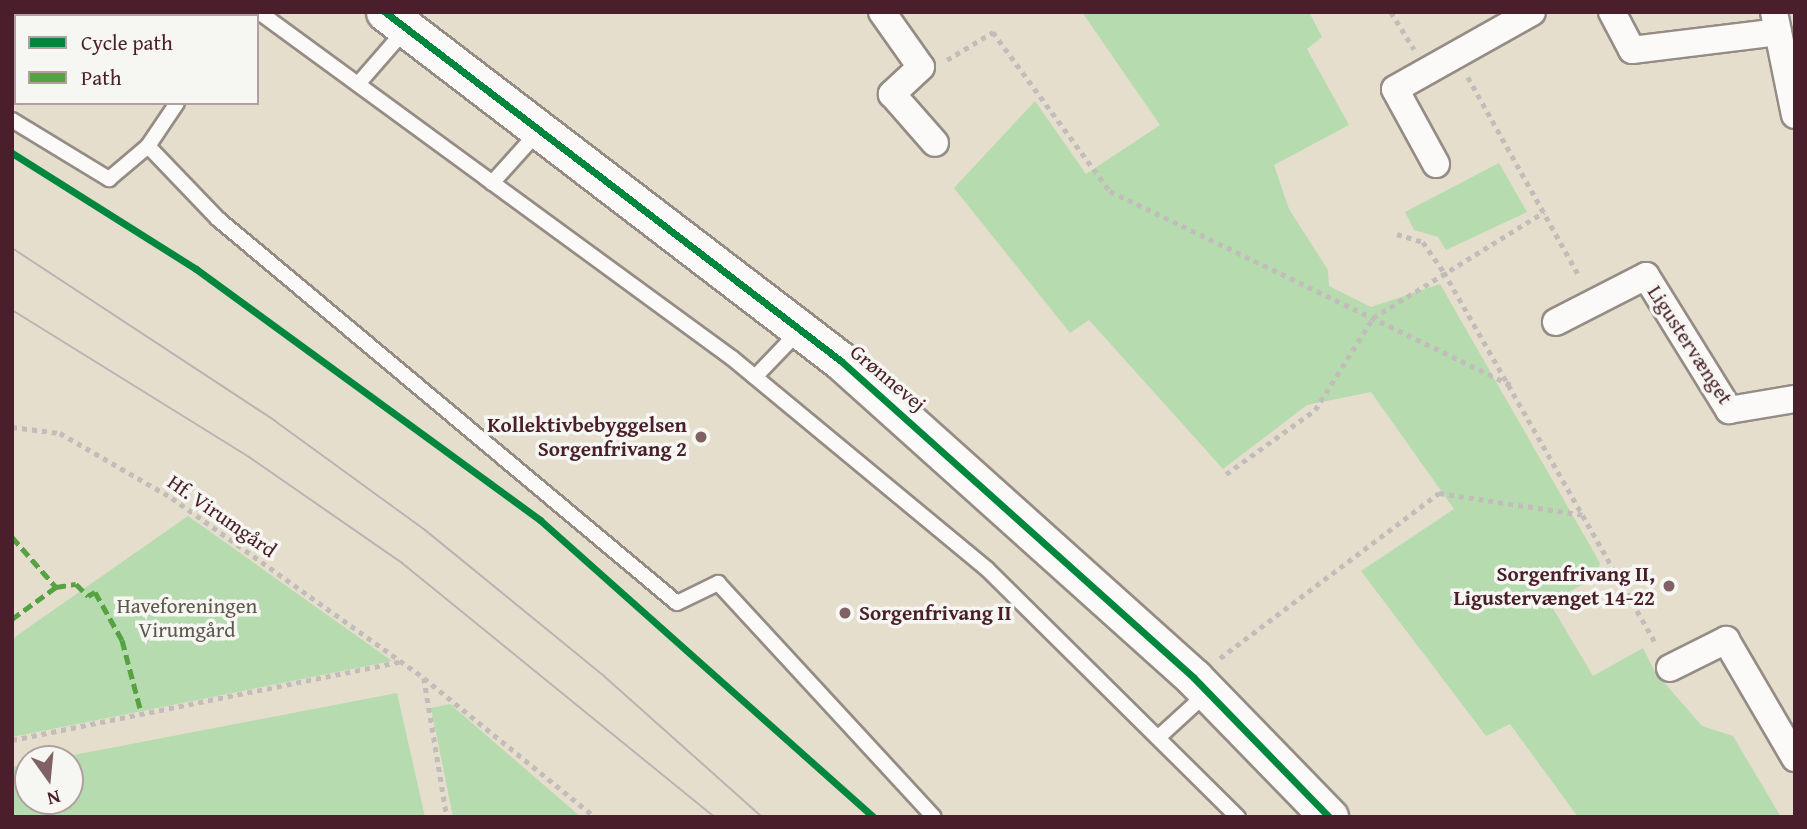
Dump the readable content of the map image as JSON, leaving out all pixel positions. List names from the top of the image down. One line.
{"streets":{"street":["Ligustervænget","Grønnevej"],"path":["Hf. Virumgård"]},"parks":["Haveforeningen Virumgård"],"places":["Kollektivbebyggelsen Sorgenfrivang 2","Sorgenfrivang II, Ligustervænget 14-22","Sorgenfrivang II"],"legend":["Cycle path","Path"],"north":"bottom"}
